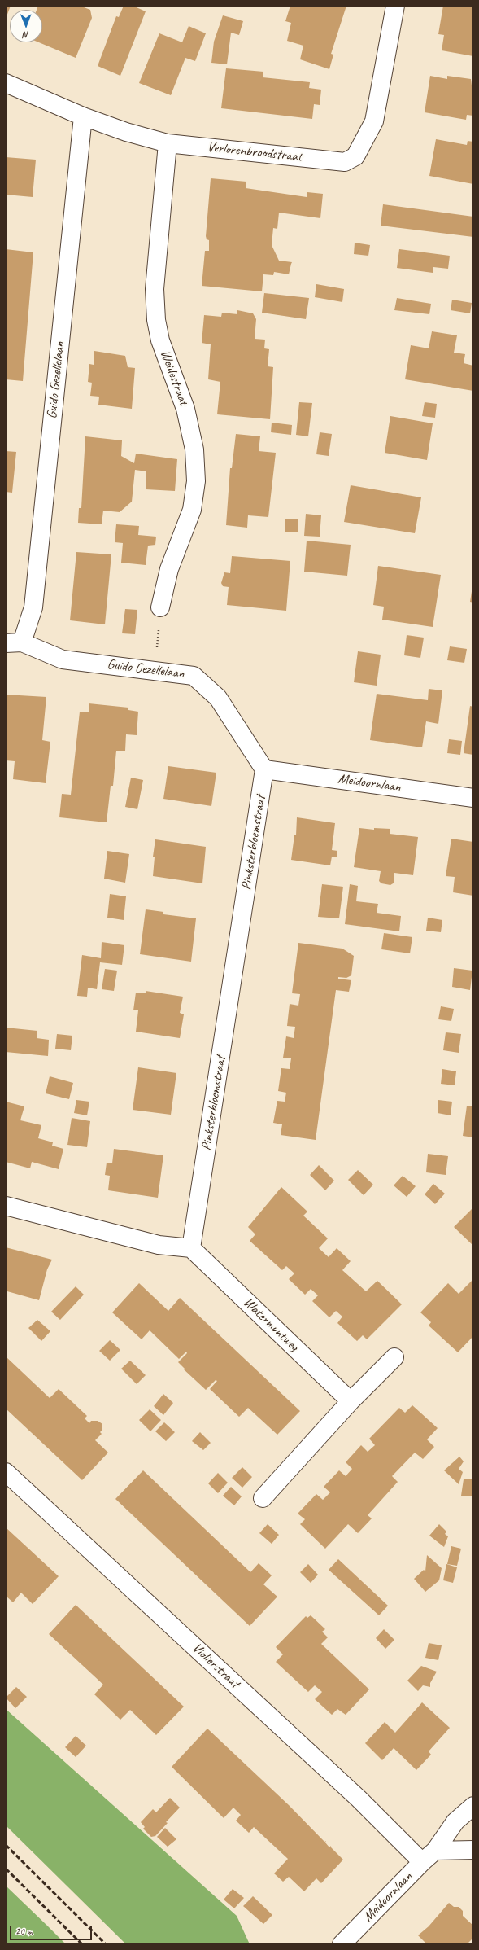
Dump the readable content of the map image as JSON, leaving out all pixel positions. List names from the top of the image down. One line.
{"streets":{"street":["Verlorenbroodstraat","Weidestraat","Guido Gezellelaan","Meidoornlaan","Pinksterbloemstraat","Watermuntweg","Violierstraat"]},"crossings":[["Verlorenbroodstraat","Weidestraat"],["Verlorenbroodstraat","Guido Gezellelaan"],["Guido Gezellelaan","Meidoornlaan"],["Guido Gezellelaan","Pinksterbloemstraat"],["Meidoornlaan","Pinksterbloemstraat"],["Meidoornlaan","Violierstraat"],["Pinksterbloemstraat","Watermuntweg"]],"scale_bar":"20 m","north":"bottom"}
